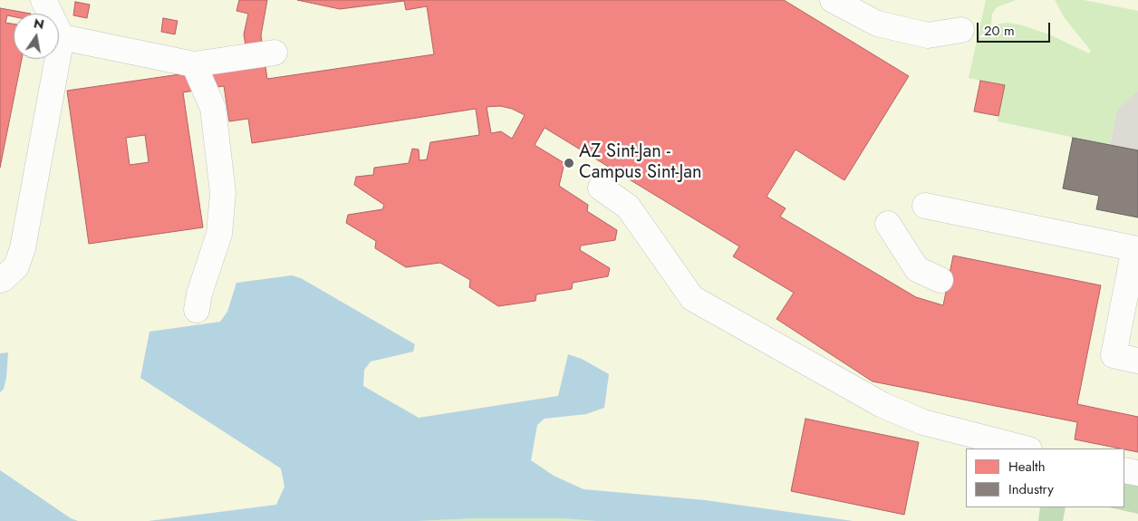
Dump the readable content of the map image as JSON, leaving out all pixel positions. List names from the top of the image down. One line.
{"places":["AZ Sint-Jan - Campus Sint-Jan"],"legend":["Health","Industry"],"scale_bar":"20 m","north":"top"}
